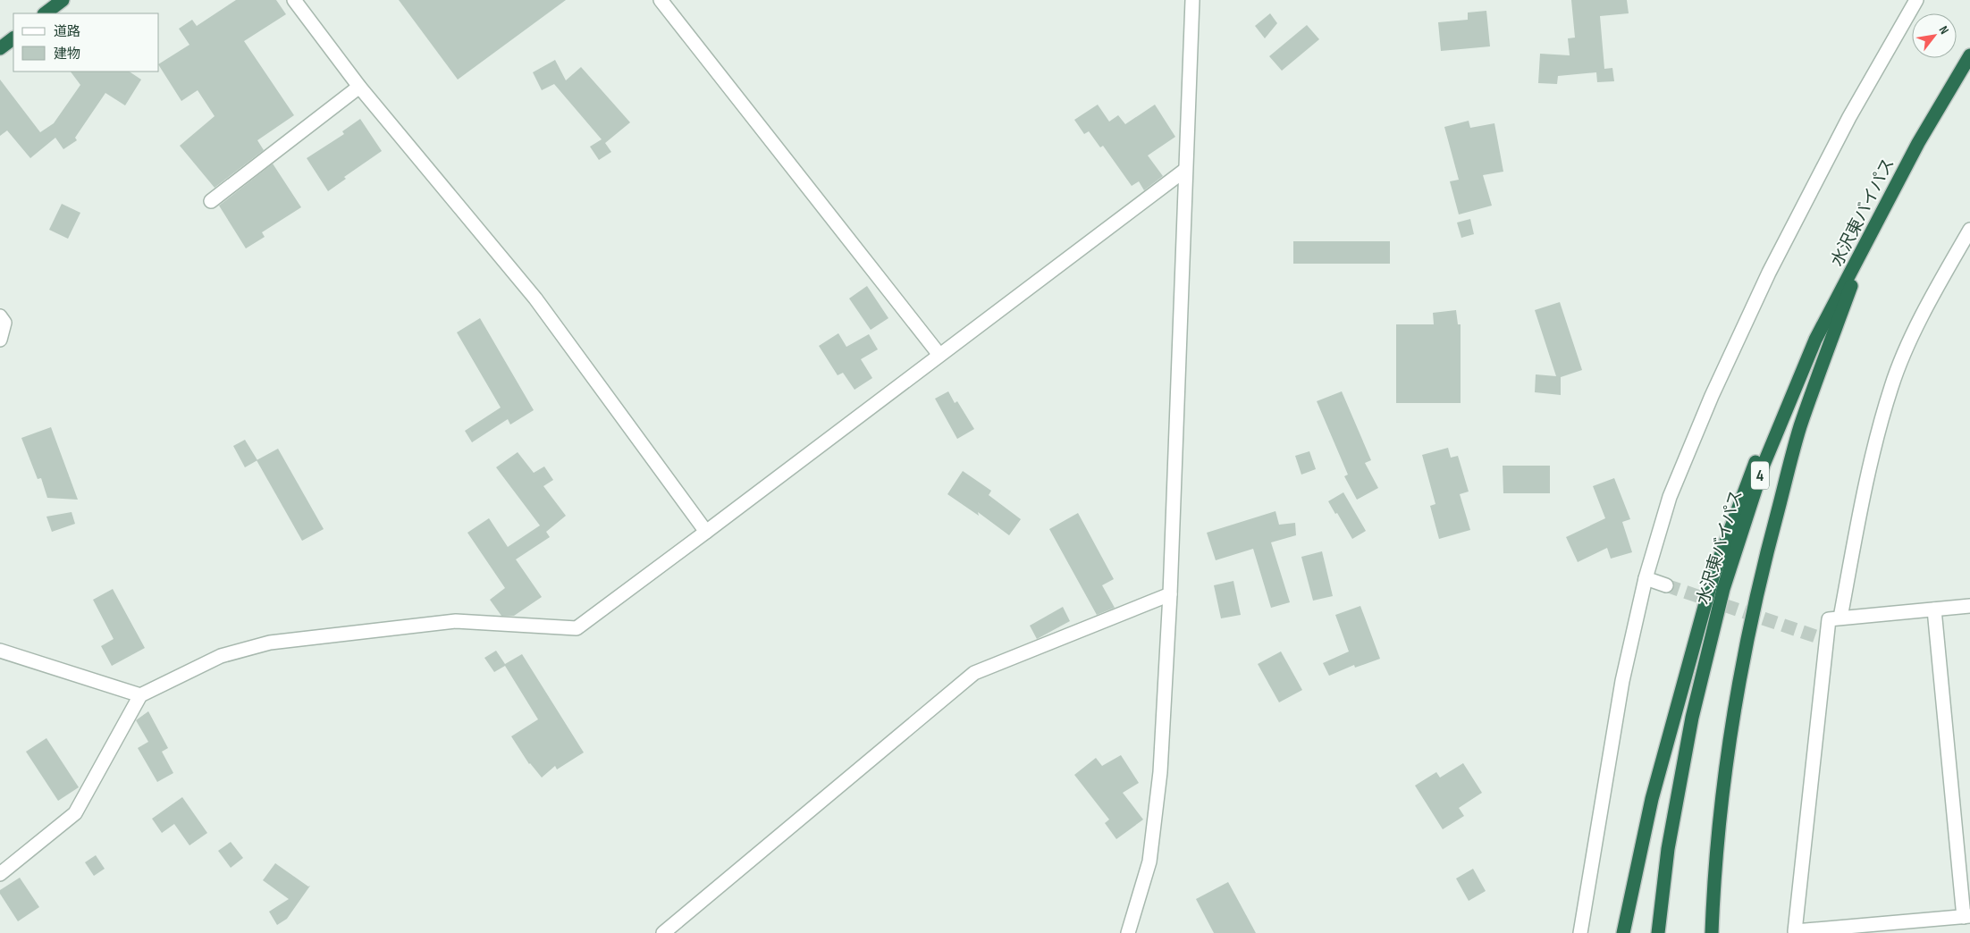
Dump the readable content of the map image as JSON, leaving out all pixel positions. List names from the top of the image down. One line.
{"streets":{"highway":["水沢東バイパス","4"]},"legend":["道路","建物"],"north":"top right"}
